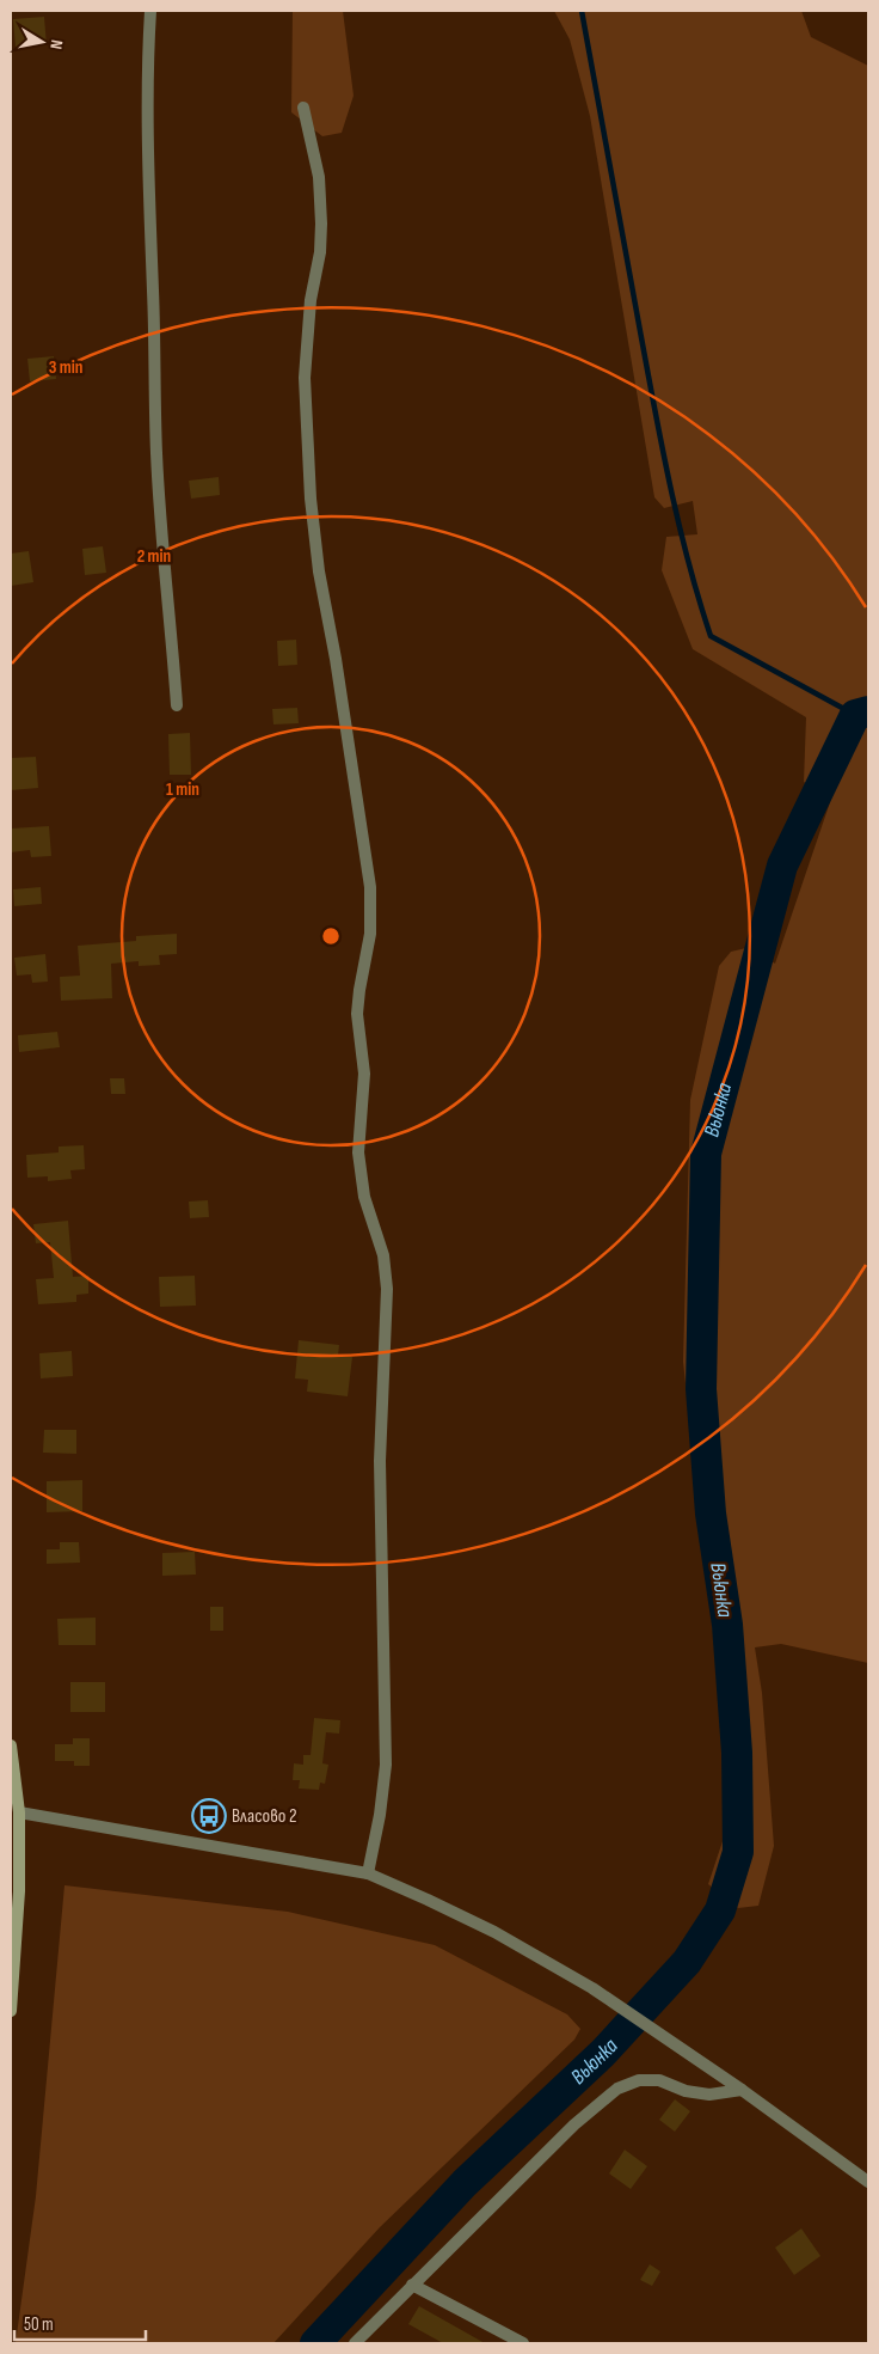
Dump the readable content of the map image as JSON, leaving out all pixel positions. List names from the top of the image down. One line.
{"water":["Вьюнка"],"places":{"bus stop":["Власово 2"]},"scale_bar":"50 m","north":"right","rings":["3 min","2 min","1 min"]}
